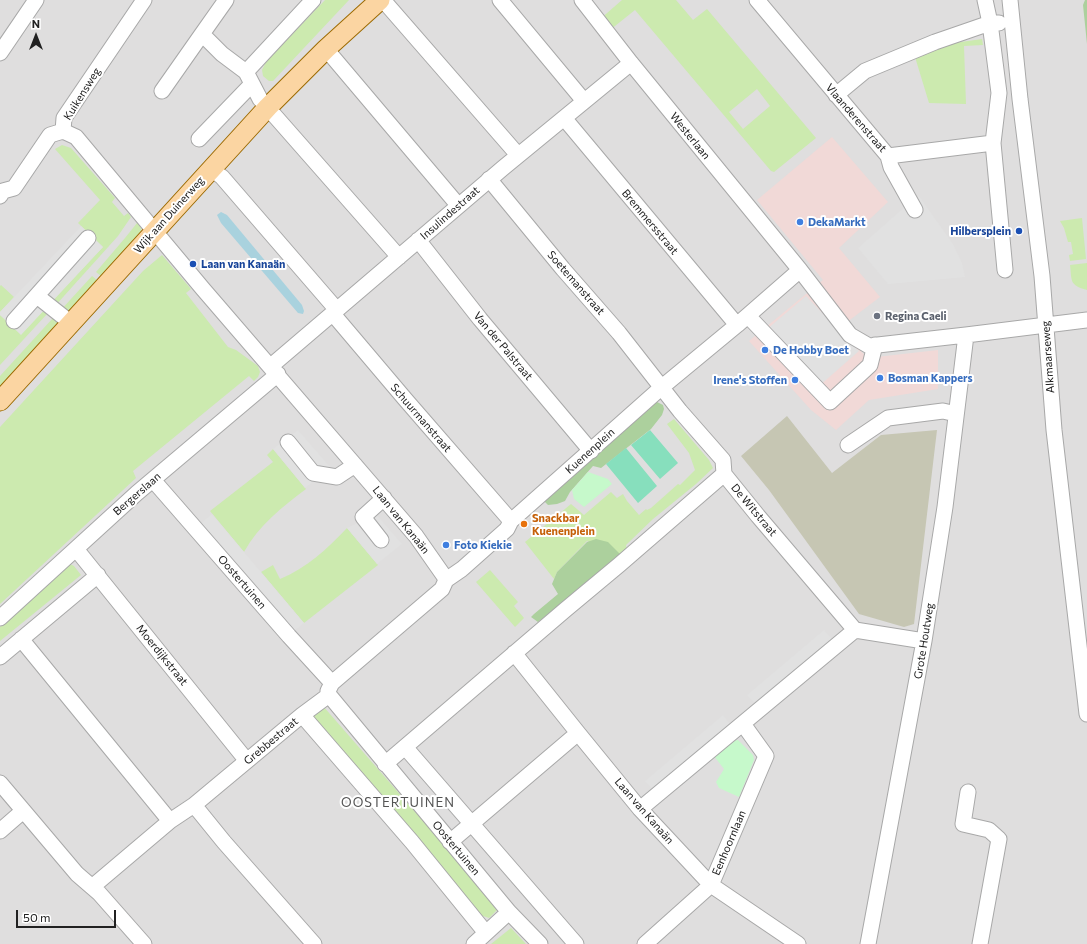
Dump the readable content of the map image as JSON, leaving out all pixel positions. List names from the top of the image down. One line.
{"streets":{"main road":["Wijk aan Duinerweg"],"street":["Kuikensweg","Vlaanderenstraat","Westerlaan","Insulindestraat","Bremmersstraat","Soetemanstraat","Van der Palstraat","Alkmaarseweg","Schuurmanstraat","Kuenenplein","Bergerslaan","De Witstraat","Laan van Kanaän","Oostertuinen","Grote Houtweg","Moerdijkstraat","Grebbestraat","Eenhoornlaan"]},"crossings":[["Kuikensweg","Laan van Kanaän"],["Westerlaan","Insulindestraat"],["Insulindestraat","Bremmersstraat"],["Insulindestraat","Soetemanstraat"],["Insulindestraat","Van der Palstraat"],["Insulindestraat","Schuurmanstraat"],["Insulindestraat","Bergerslaan"],["Insulindestraat","Laan van Kanaän"],["Wijk aan Duinerweg","Schuurmanstraat"],["Wijk aan Duinerweg","Laan van Kanaän"],["Bremmersstraat","Kuenenplein"],["Soetemanstraat","Kuenenplein"],["Soetemanstraat","De Witstraat"],["Van der Palstraat","Kuenenplein"],["Schuurmanstraat","Kuenenplein"],["Kuenenplein","De Witstraat"],["Kuenenplein","Laan van Kanaän"],["Kuenenplein","Grebbestraat"],["Bergerslaan","Laan van Kanaän"],["Bergerslaan","Oostertuinen"],["Bergerslaan","Moerdijkstraat"],["Laan van Kanaän","Grebbestraat"],["Laan van Kanaän","Eenhoornlaan"],["Oostertuinen","Grebbestraat"],["Moerdijkstraat","Grebbestraat"]],"districts":["OOSTERTUINEN"],"places":["DekaMarkt","Hilbersplein","Laan van Kanaän","Regina Caeli","De Hobby Boet","Bosman Kappers","Irene's Stoffen","Snackbar Kuenenplein","Foto Kiekie"],"scale_bar":"50 m","north":"top"}
